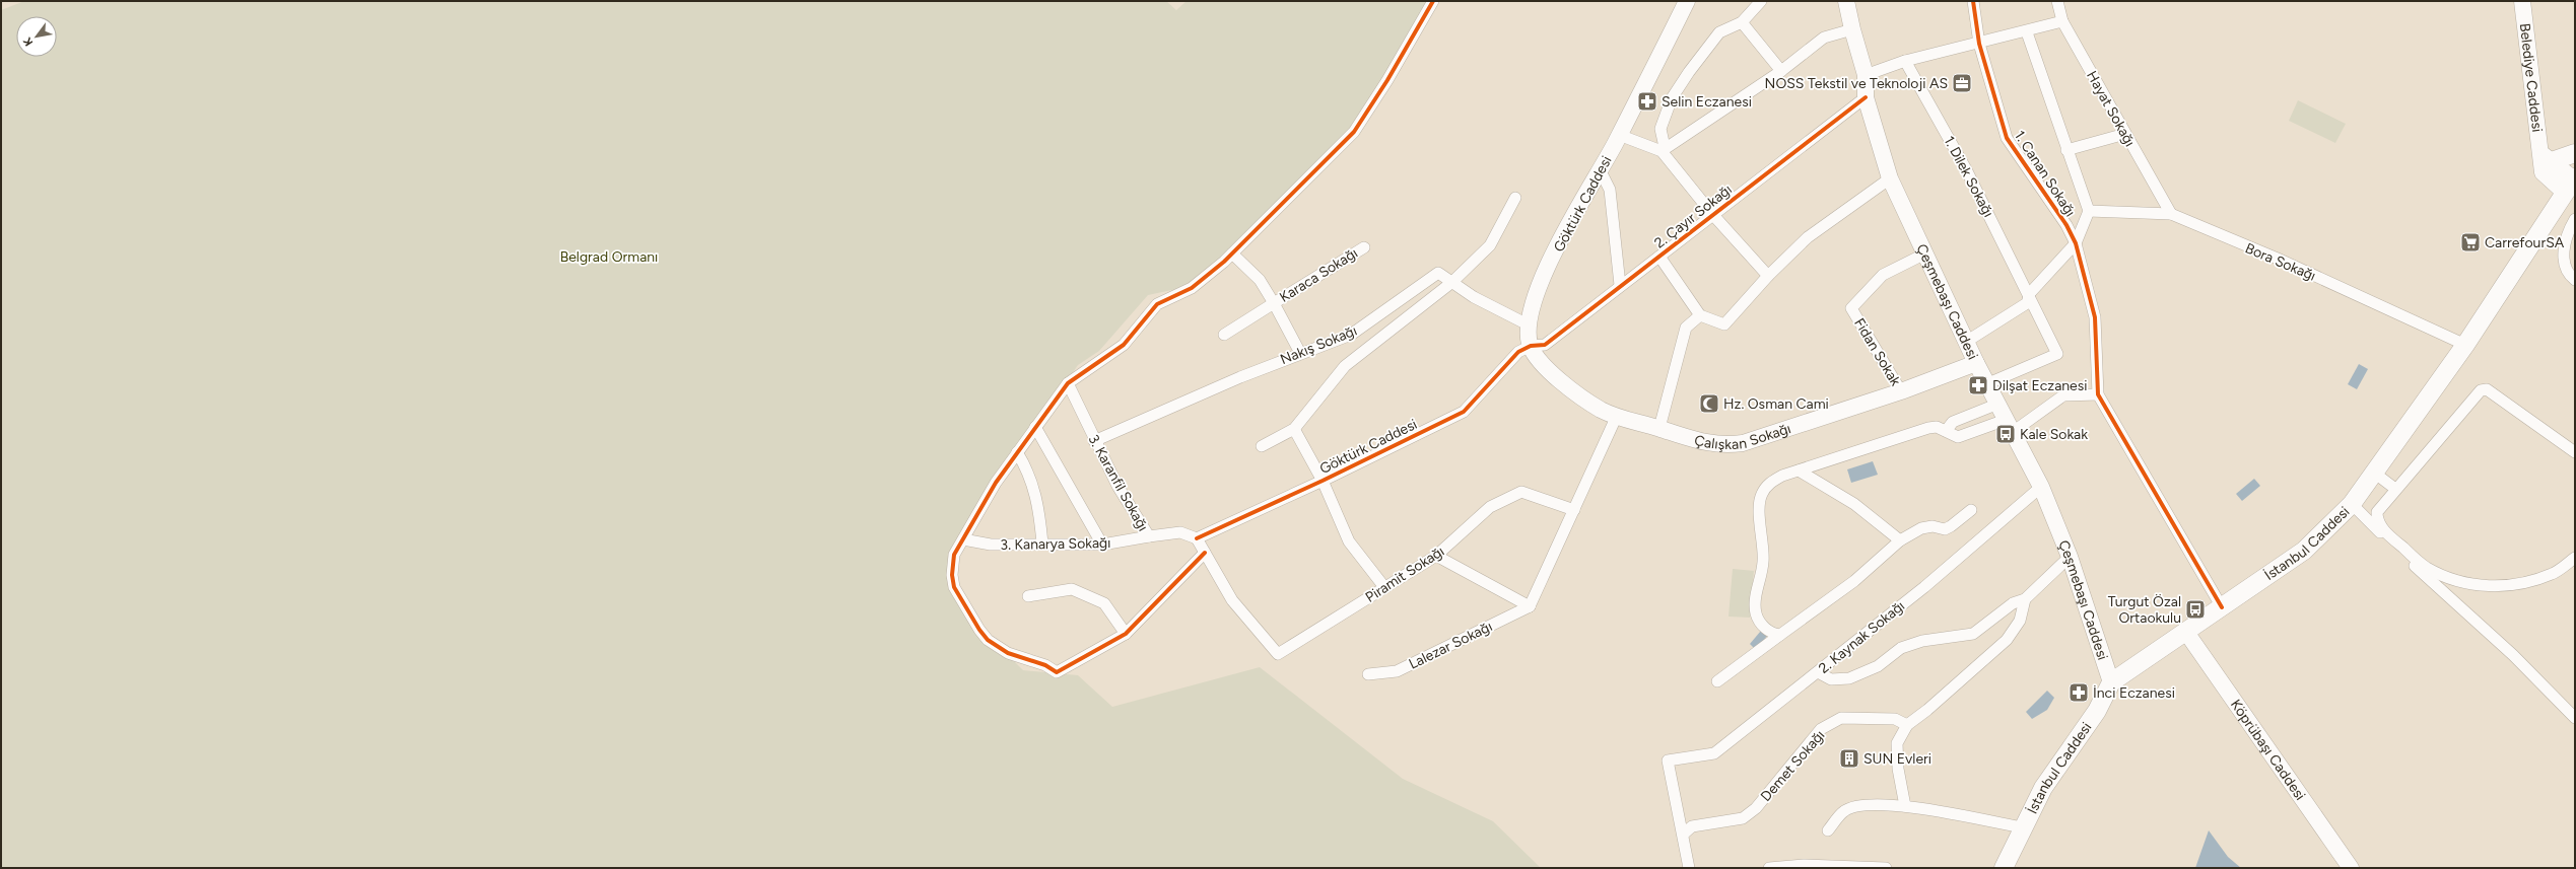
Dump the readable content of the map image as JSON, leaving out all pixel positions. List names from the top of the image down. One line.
{"streets":{"main road":["Belediye Caddesi","Göktürk Caddesi","Çeşmebaşı Caddesi","Çalışkan Sokağı","İstanbul Caddesi","Köprübaşı Caddesi"],"street":["Hayat Sokağı","1. Canan Sokağı","1. Dilek Sokağı","2. Çayır Sokağı","Bora Sokağı","Karaca Sokağı","Nakış Sokağı","Fidan Sokak","3. Karanfil Sokağı","3. Kanarya Sokağı","Piramit Sokağı","2. Kaynak Sokağı","Lalezar Sokağı","Demet Sokağı"]},"crossings":[["Belediye Caddesi","İstanbul Caddesi"],["Hayat Sokağı","Bora Sokağı"],["1. Dilek Sokağı","Çeşmebaşı Caddesi"],["Göktürk Caddesi","2. Çayır Sokağı"],["Göktürk Caddesi","Nakış Sokağı"],["Göktürk Caddesi","Çalışkan Sokağı"],["Göktürk Caddesi","3. Karanfil Sokağı"],["2. Çayır Sokağı","Çeşmebaşı Caddesi"],["2. Çayır Sokağı","Çalışkan Sokağı"],["Bora Sokağı","İstanbul Caddesi"],["Çeşmebaşı Caddesi","Fidan Sokak"],["Çeşmebaşı Caddesi","Çalışkan Sokağı"],["Çeşmebaşı Caddesi","İstanbul Caddesi"],["Çeşmebaşı Caddesi","2. Kaynak Sokağı"],["Nakış Sokağı","3. Karanfil Sokağı"],["Fidan Sokak","Çalışkan Sokağı"],["3. Karanfil Sokağı","3. Kanarya Sokağı"],["İstanbul Caddesi","Köprübaşı Caddesi"],["2. Kaynak Sokağı","Demet Sokağı"]],"parks":["Belgrad Ormanı"],"places":{"office":["NOSS Tekstil ve Teknoloji AS"],"pharmacy":["Selin Eczanesi","Dilşat Eczanesi","İnci Eczanesi"],"supermarket":["CarrefourSA"],"mosque":["Hz. Osman Cami"],"bus stop":["Kale Sokak","Turgut Özal Ortaokulu"],"building":["SUN Evleri"]},"north":"bottom left"}
